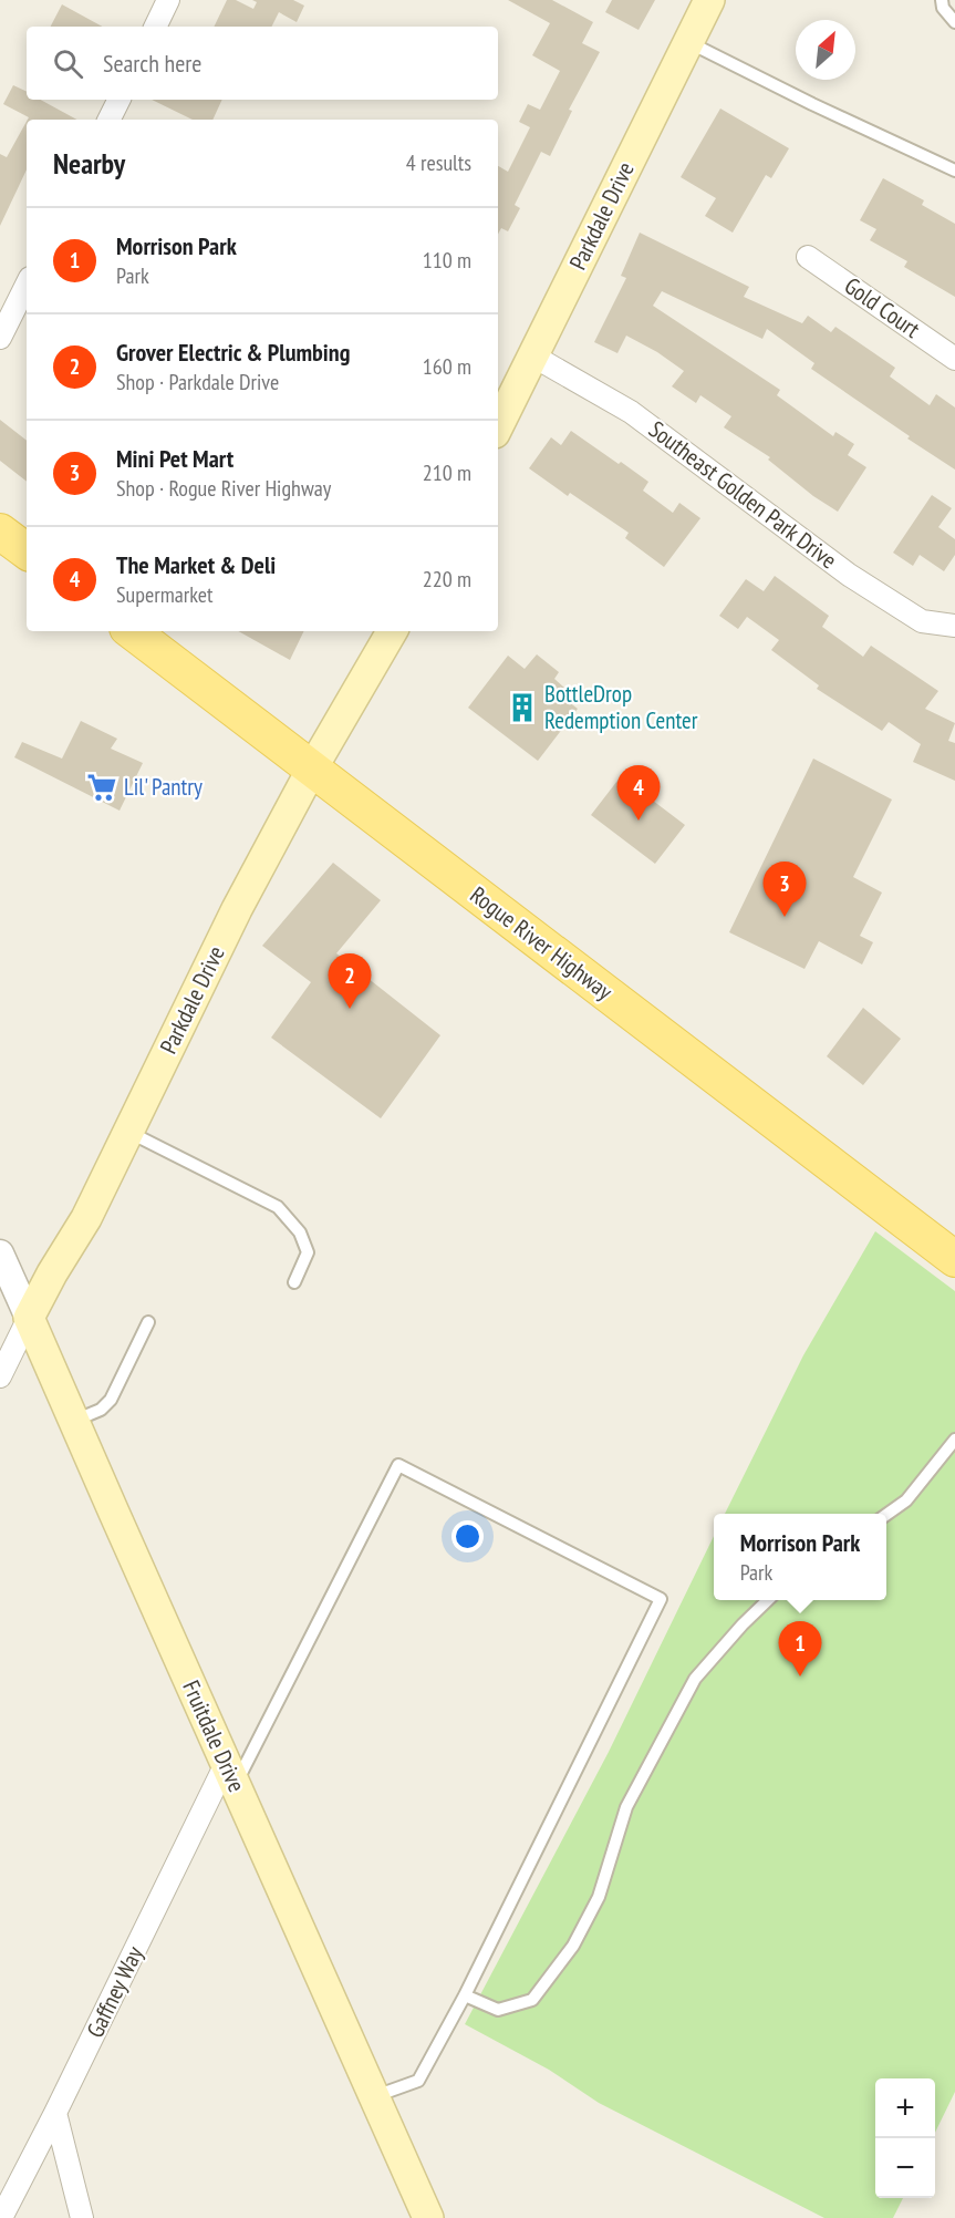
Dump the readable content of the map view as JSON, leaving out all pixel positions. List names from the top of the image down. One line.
{"streets":{"main road":["Parkdale Drive","Rogue River Highway","Fruitdale Drive"],"street":["Gold Court","Southeast Golden Park Drive","Gaffney Way"]},"crossings":[["Parkdale Drive","Southeast Golden Park Drive"],["Parkdale Drive","Rogue River Highway"],["Parkdale Drive","Fruitdale Drive"],["Fruitdale Drive","Gaffney Way"]],"places":{"building":["BottleDrop Redemption Center"],"supermarket":["Lil' Pantry"]},"north":"top right","page":{"search":"Search here","heading":["Nearby","4 results"],"list":[{"mark":"1","name":"Morrison Park","note":"Park","value":"110 m"},{"mark":"2","name":"Grover Electric & Plumbing","note":"Shop · Parkdale Drive","value":"160 m"},{"mark":"3","name":"Mini Pet Mart","note":"Shop · Rogue River Highway","value":"210 m"},{"mark":"4","name":"The Market & Deli","note":"Supermarket","value":"220 m"}],"pins":["4","3","2","1"],"popup":["Morrison Park","Park"],"map_buttons":["+","−"]}}
